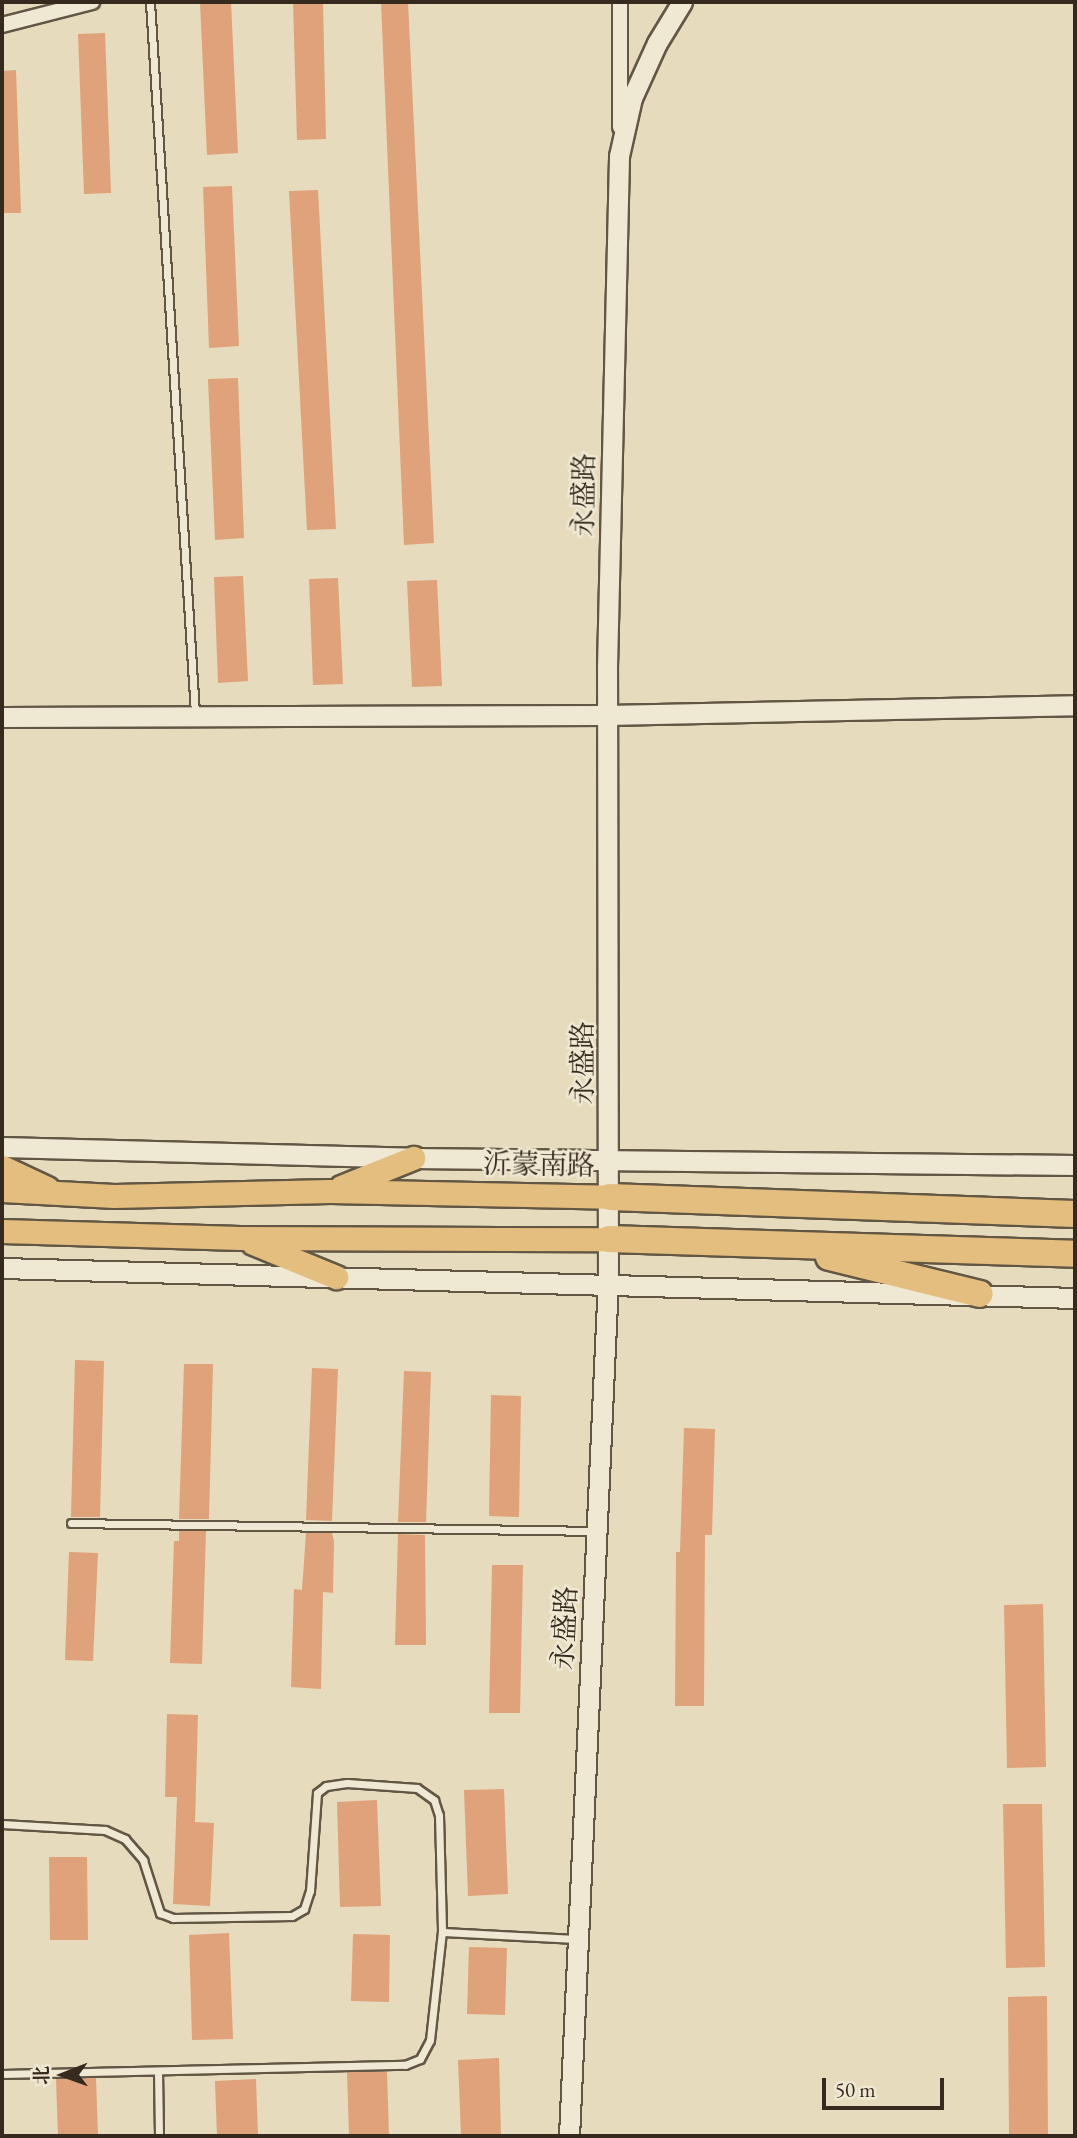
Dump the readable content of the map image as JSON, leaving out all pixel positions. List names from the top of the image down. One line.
{"streets":{"highway":["沂蒙南路"],"street":["永盛路"]},"crossings":[["永盛路","沂蒙南路"]],"scale_bar":"50 m","north":"left"}
